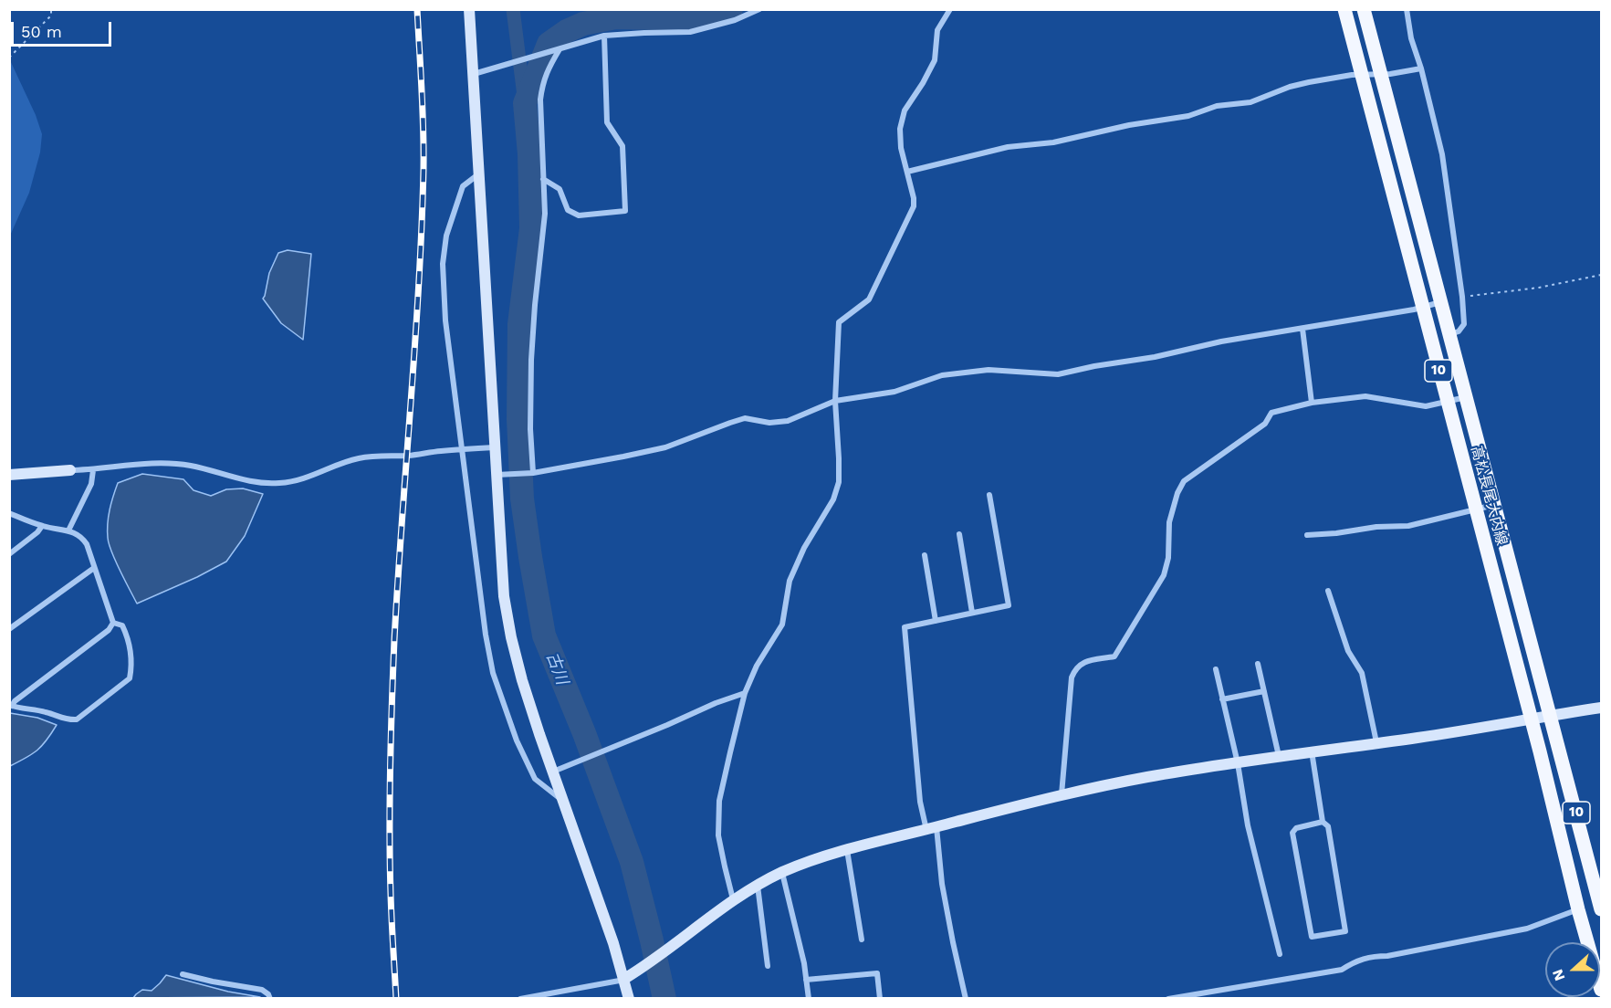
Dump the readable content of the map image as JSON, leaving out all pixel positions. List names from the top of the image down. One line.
{"streets":{"main road":["10","高松長尾大内線"]},"water":["古川"],"scale_bar":"50 m","north":"left"}
